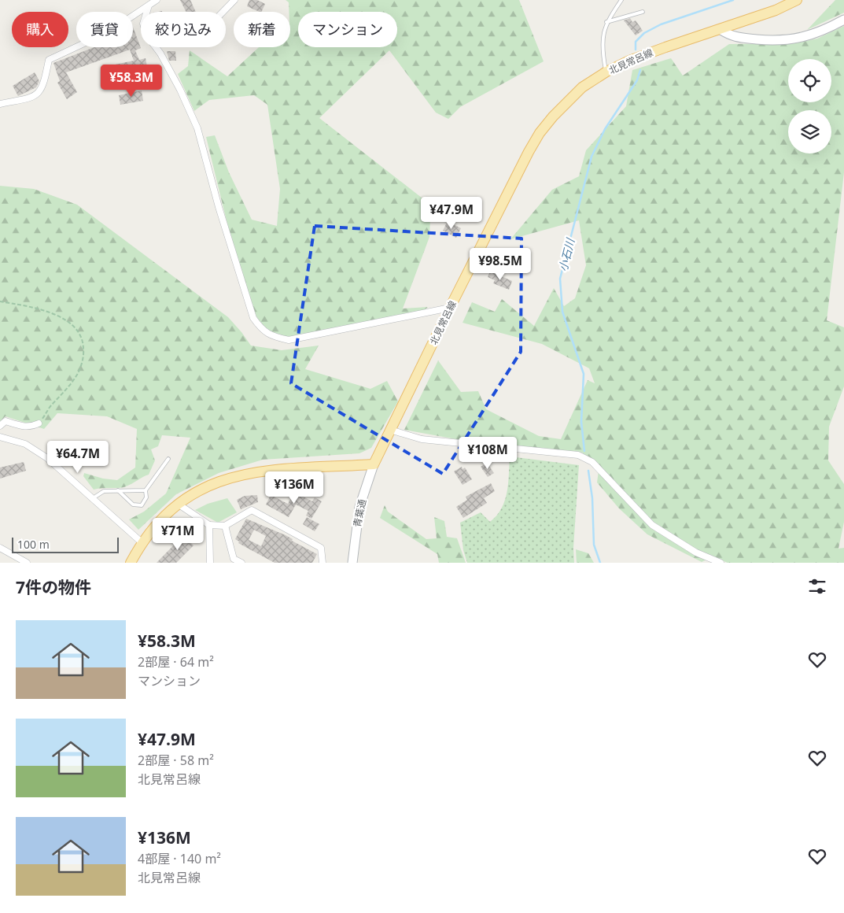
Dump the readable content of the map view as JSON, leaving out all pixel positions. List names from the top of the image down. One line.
{"streets":{"main road":["北見常呂線"],"street":["青葉通"]},"crossings":[["北見常呂線","青葉通"]],"water":["小石川"],"scale_bar":"100 m","page":{"chip":["購入","賃貸","絞り込み","新着","マンション"],"price":["¥58.3M","¥47.9M","¥98.5M","¥108M","¥64.7M","¥136M","¥71M"],"scale":"100 m","heading":"7件の物件","list":[{"name":"¥58.3M","note":"2部屋 · 64 m² · マンション"},{"name":"¥47.9M","note":"2部屋 · 58 m² · 北見常呂線"},{"name":"¥136M","note":"4部屋 · 140 m² · 北見常呂線"}]}}
